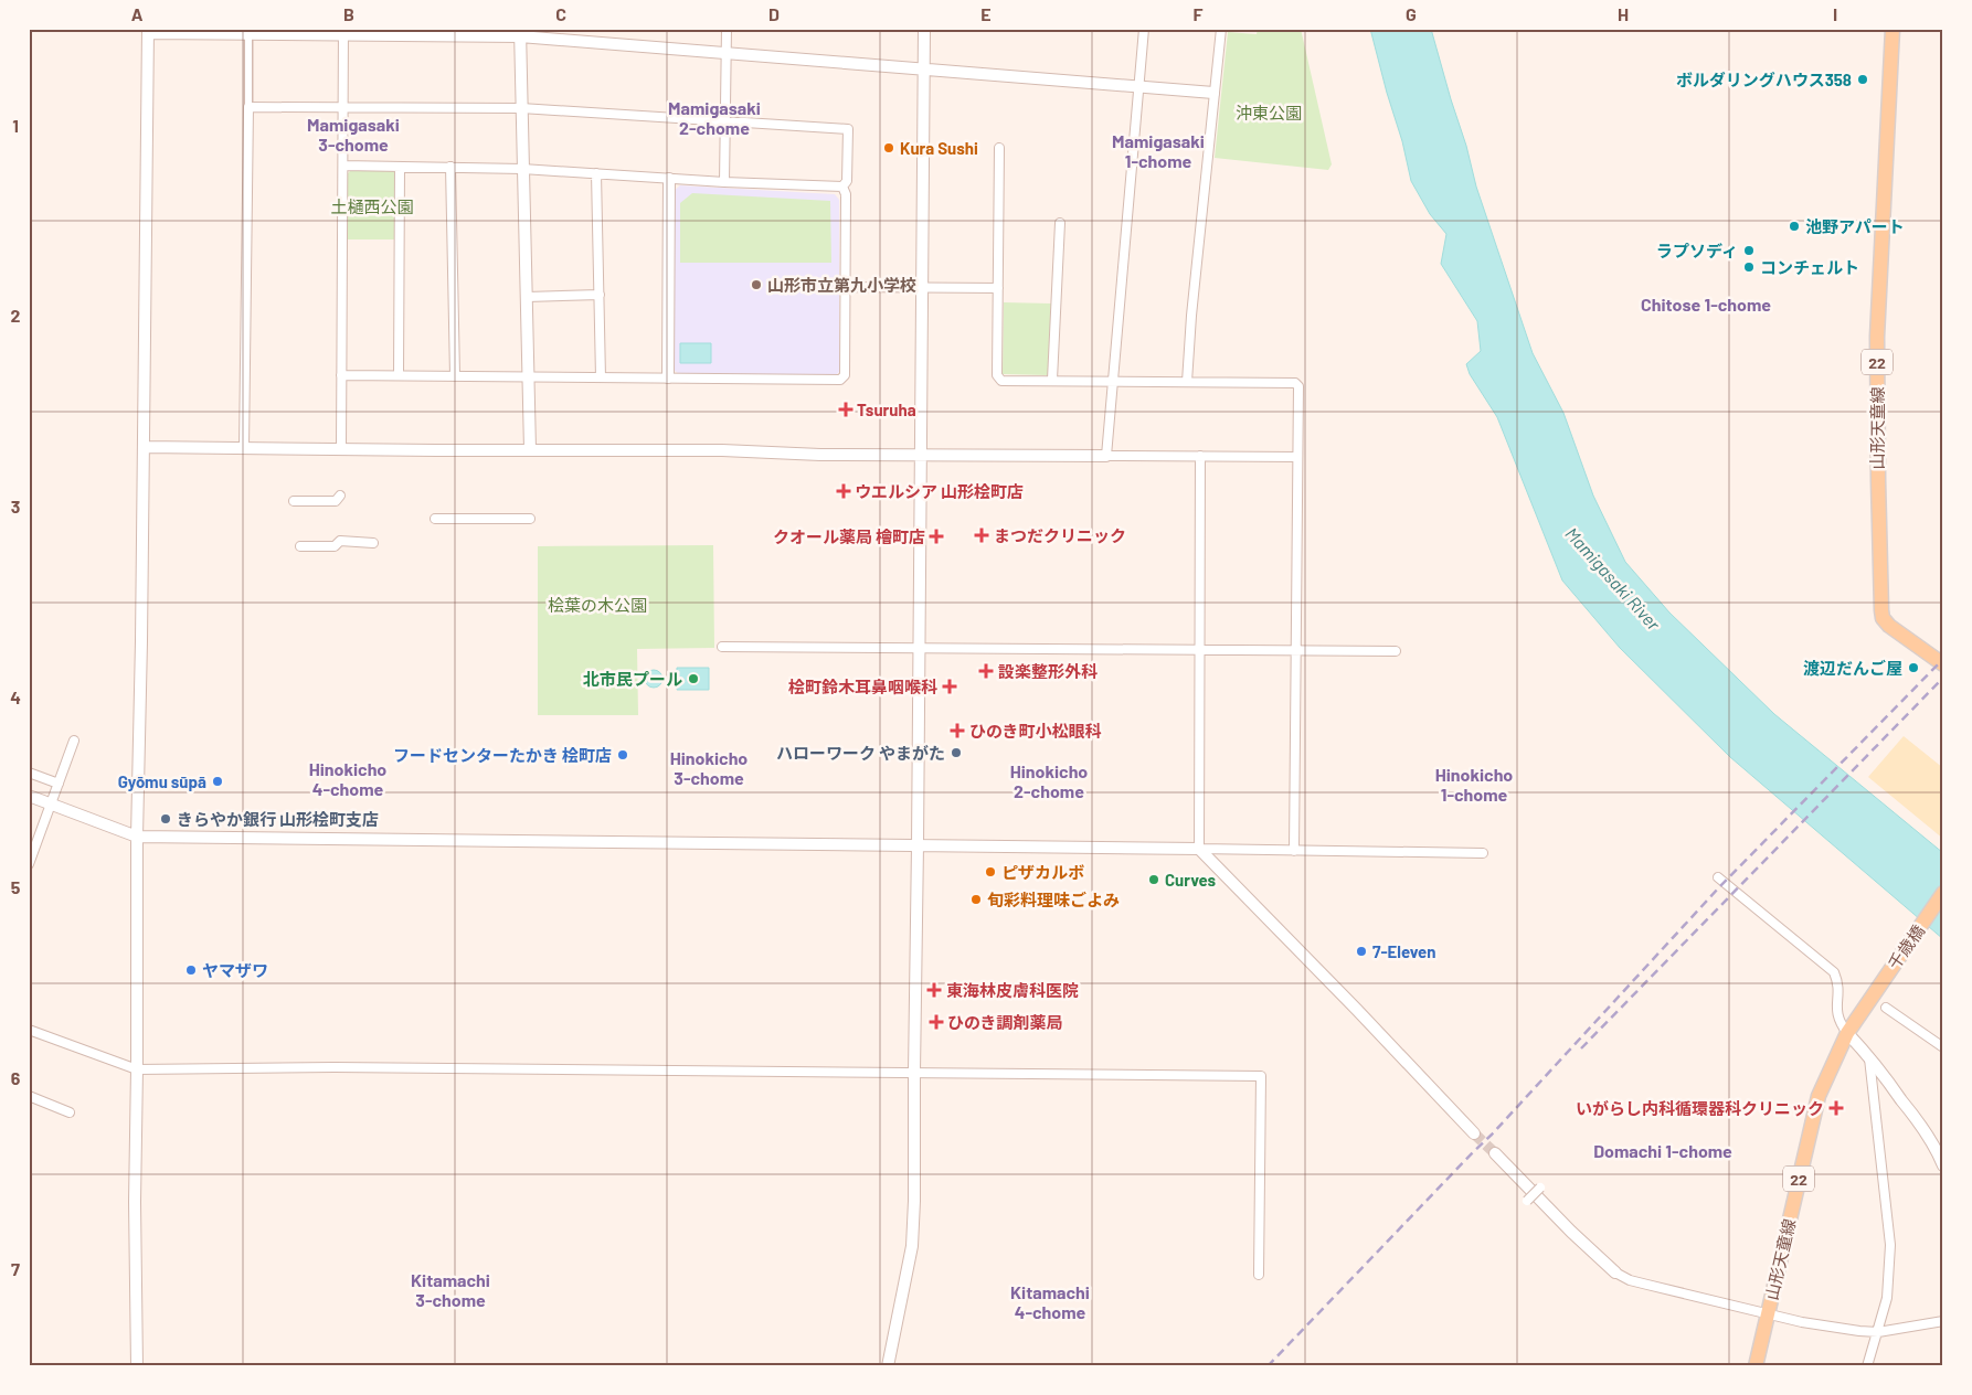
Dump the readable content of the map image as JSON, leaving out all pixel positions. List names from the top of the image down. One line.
{"streets":{"main road":["22","山形天童線","千歳橋"]},"crossings":[["山形天童線","千歳橋"]],"districts":["Mamigasaki 2-chome","Mamigasaki 3-chome","Mamigasaki 1-chome","Chitose 1-chome","Hinokicho 3-chome","Hinokicho 4-chome","Hinokicho 2-chome","Hinokicho 1-chome","Domachi 1-chome","Kitamachi 3-chome","Kitamachi 4-chome"],"water":["Mamigasaki River"],"parks":["沖東公園","土樋西公園","桧葉の木公園"],"places":{"other":["ボルダリングハウス358","Kura Sushi","池野アパート","ラプソディ","コンチェルト","山形市立第九小学校","渡辺だんご屋","北市民プール","ハローワーク やまがた","フードセンターたかき 桧町店","Gyōmu sūpā","きらやか銀行 山形桧町支店","ピザカルボ","Curves","旬彩料理味ごよみ","7-Eleven","ヤマザワ"],"health":["Tsuruha","ウエルシア 山形桧町店","まつだクリニック","クオール薬局 檜町店","設楽整形外科","桧町鈴木耳鼻咽喉科","ひのき町小松眼科","東海林皮膚科医院","ひのき調剤薬局","いがらし内科循環器科クリニック"]},"grid":{"columns":["A","B","C","D","E","F","G","H","I"],"rows":["1","2","3","4","5","6","7"]}}
